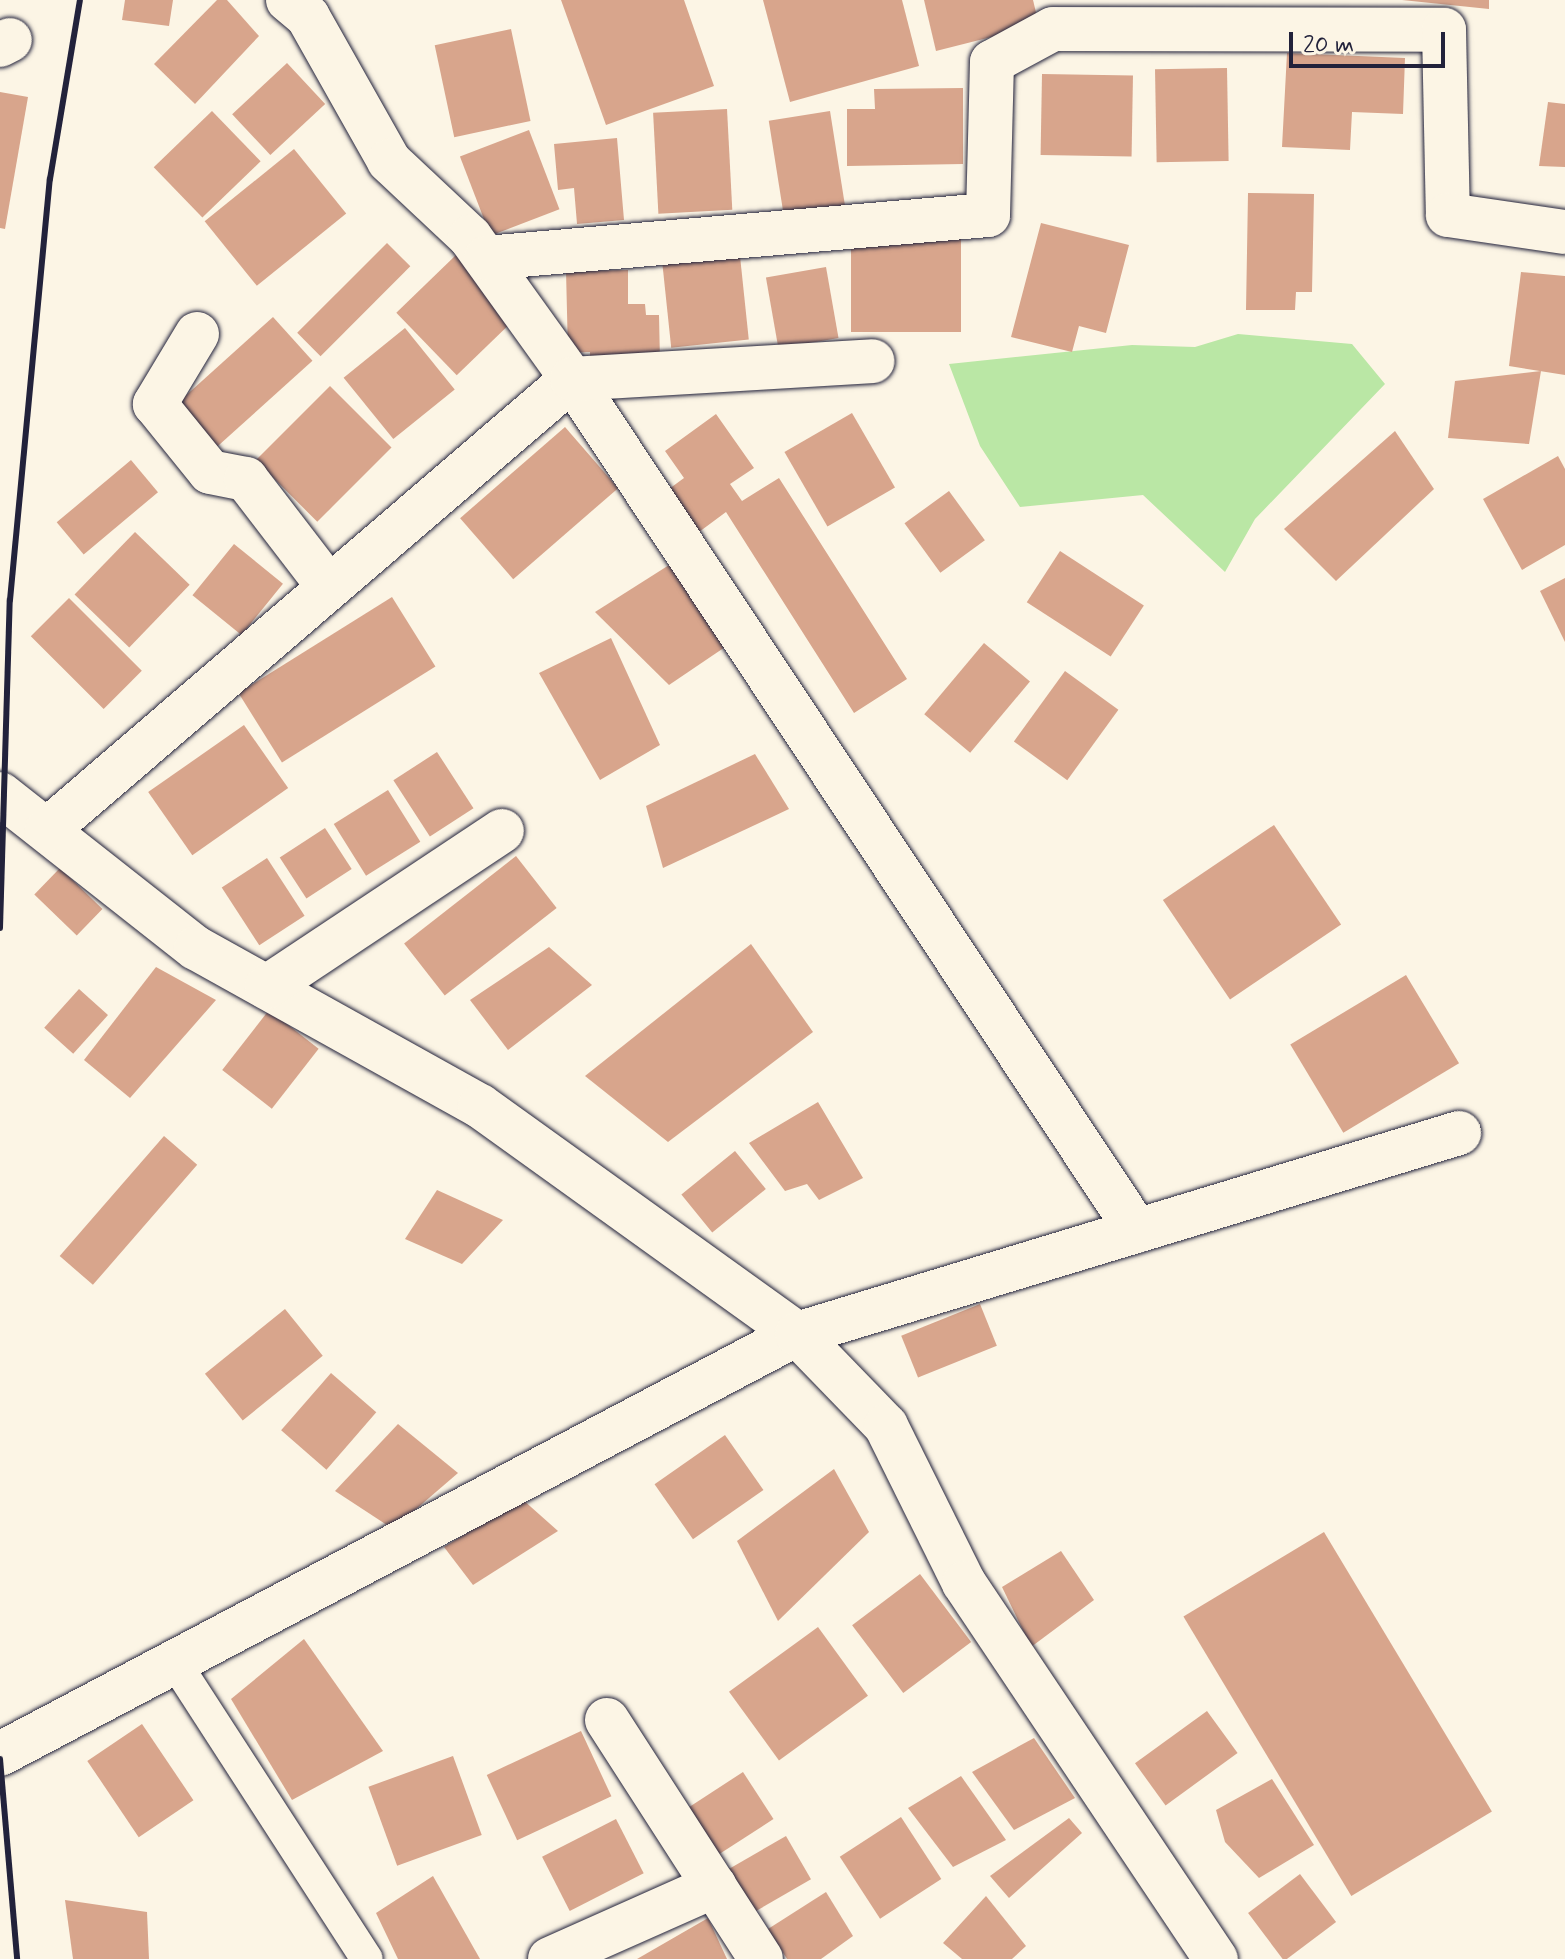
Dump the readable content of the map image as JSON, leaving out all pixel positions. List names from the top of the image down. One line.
{"scale_bar":"20 m"}
